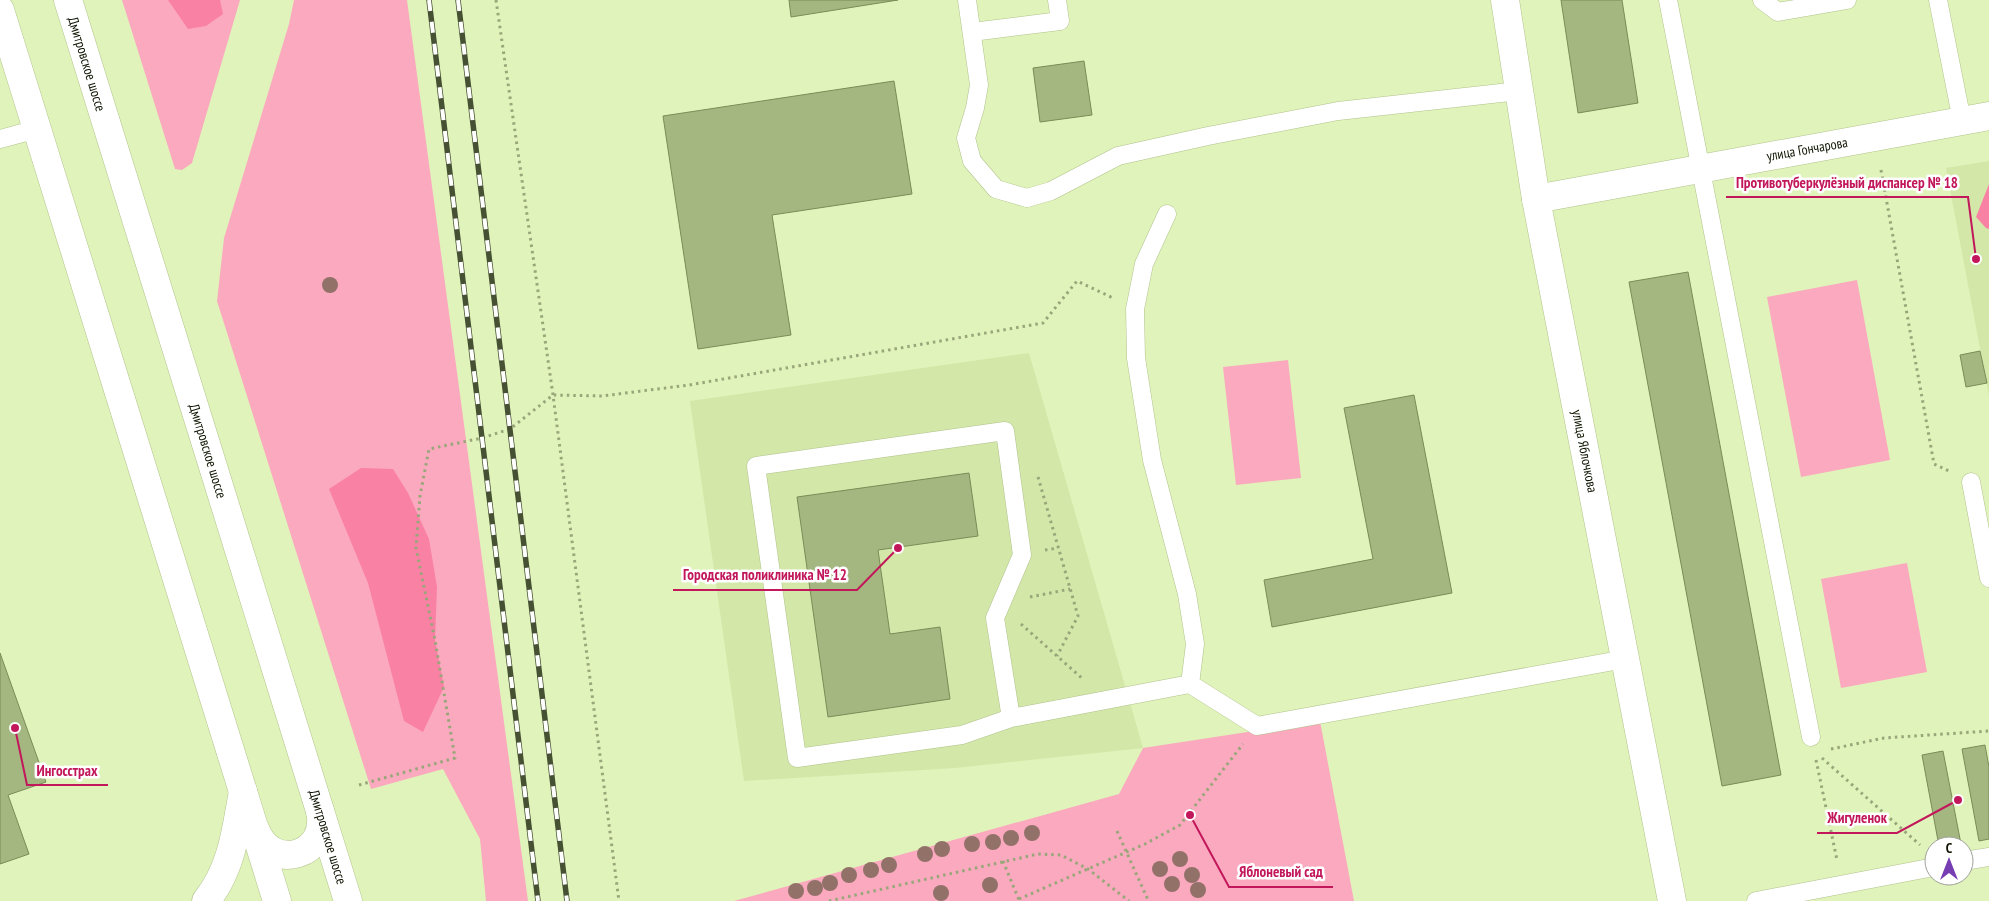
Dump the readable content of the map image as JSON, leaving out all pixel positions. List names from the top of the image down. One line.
{"streets":{"main road":["Дмитровское шоссе","улица Гончарова","улица Яблочкова"]},"crossings":[["улица Гончарова","улица Яблочкова"]],"places":["Противотуберкулёзный диспансер № 18","Городская поликлиника № 12","Ингосстрах","Жигуленок","Яблоневый сад"],"north":"top"}
